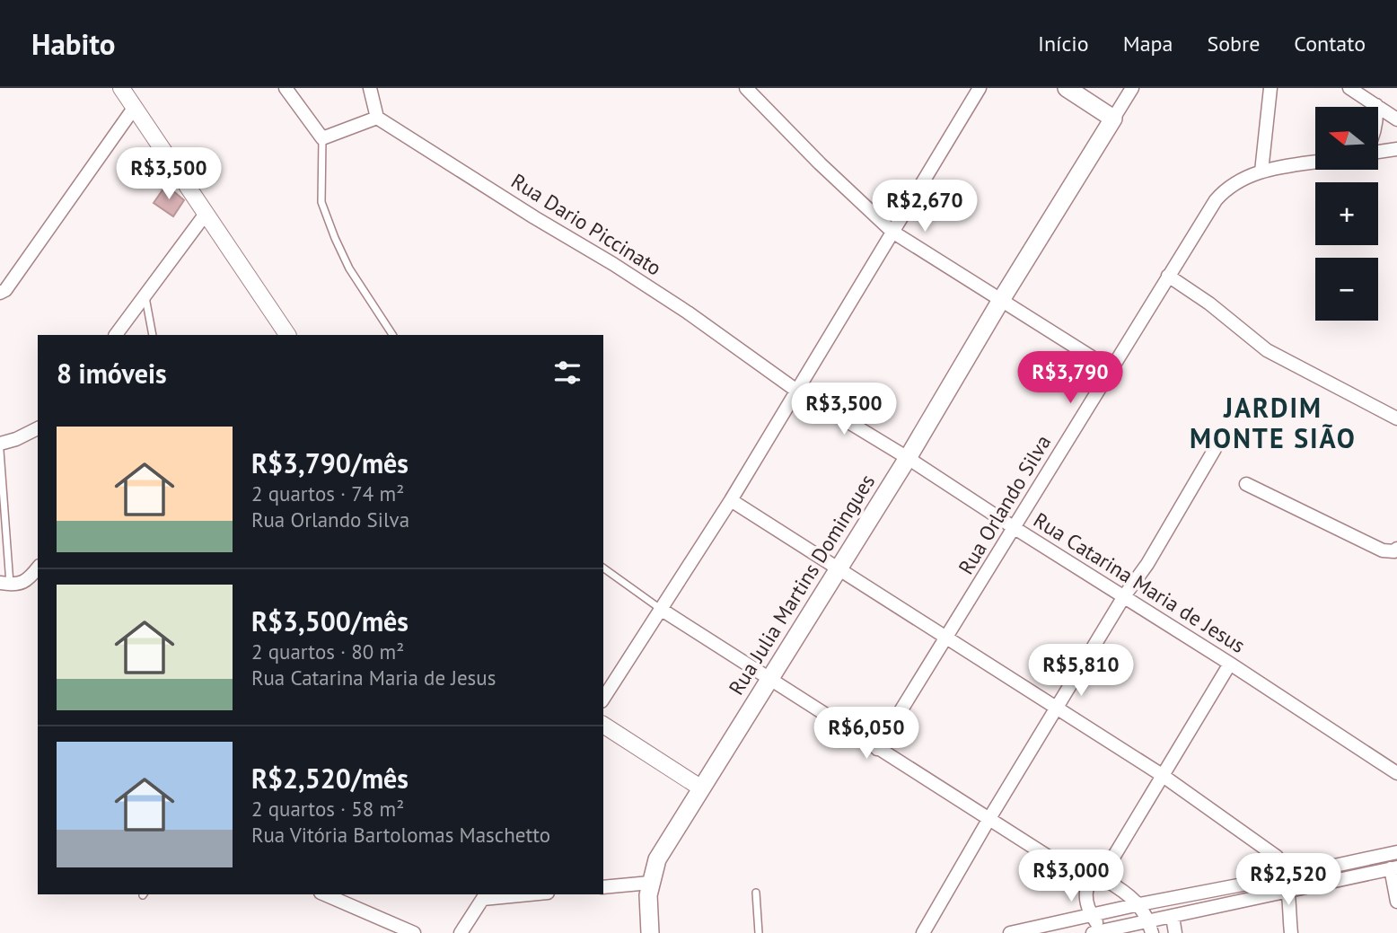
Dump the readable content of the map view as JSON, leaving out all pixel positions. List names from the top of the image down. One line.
{"streets":{"main road":["Rua Julia Martins Domingues"],"street":["Rua Dario Piccinato","Rua Orlando Silva","Rua Catarina Maria de Jesus"]},"crossings":[["Rua Dario Piccinato","Rua Catarina Maria de Jesus"],["Rua Orlando Silva","Rua Catarina Maria de Jesus"],["Rua Catarina Maria de Jesus","Rua Julia Martins Domingues"]],"districts":["JARDIM MONTE SIÃO"],"north":"left","page":{"header":"Habito","nav":["Início","Mapa","Sobre","Contato"],"map_buttons":["+","−"],"price":["R$3,500","R$2,670","R$3,790","R$3,500","R$5,810","R$6,050","R$3,000","R$2,520"],"heading":"8 imóveis","list":[{"name":"R$3,790/mês","note":"2 quartos · 74 m² · Rua Orlando Silva"},{"name":"R$3,500/mês","note":"2 quartos · 80 m² · Rua Catarina Maria de Jesus"},{"name":"R$2,520/mês","note":"2 quartos · 58 m² · Rua Vitória Bartolomas Maschetto"}]}}
